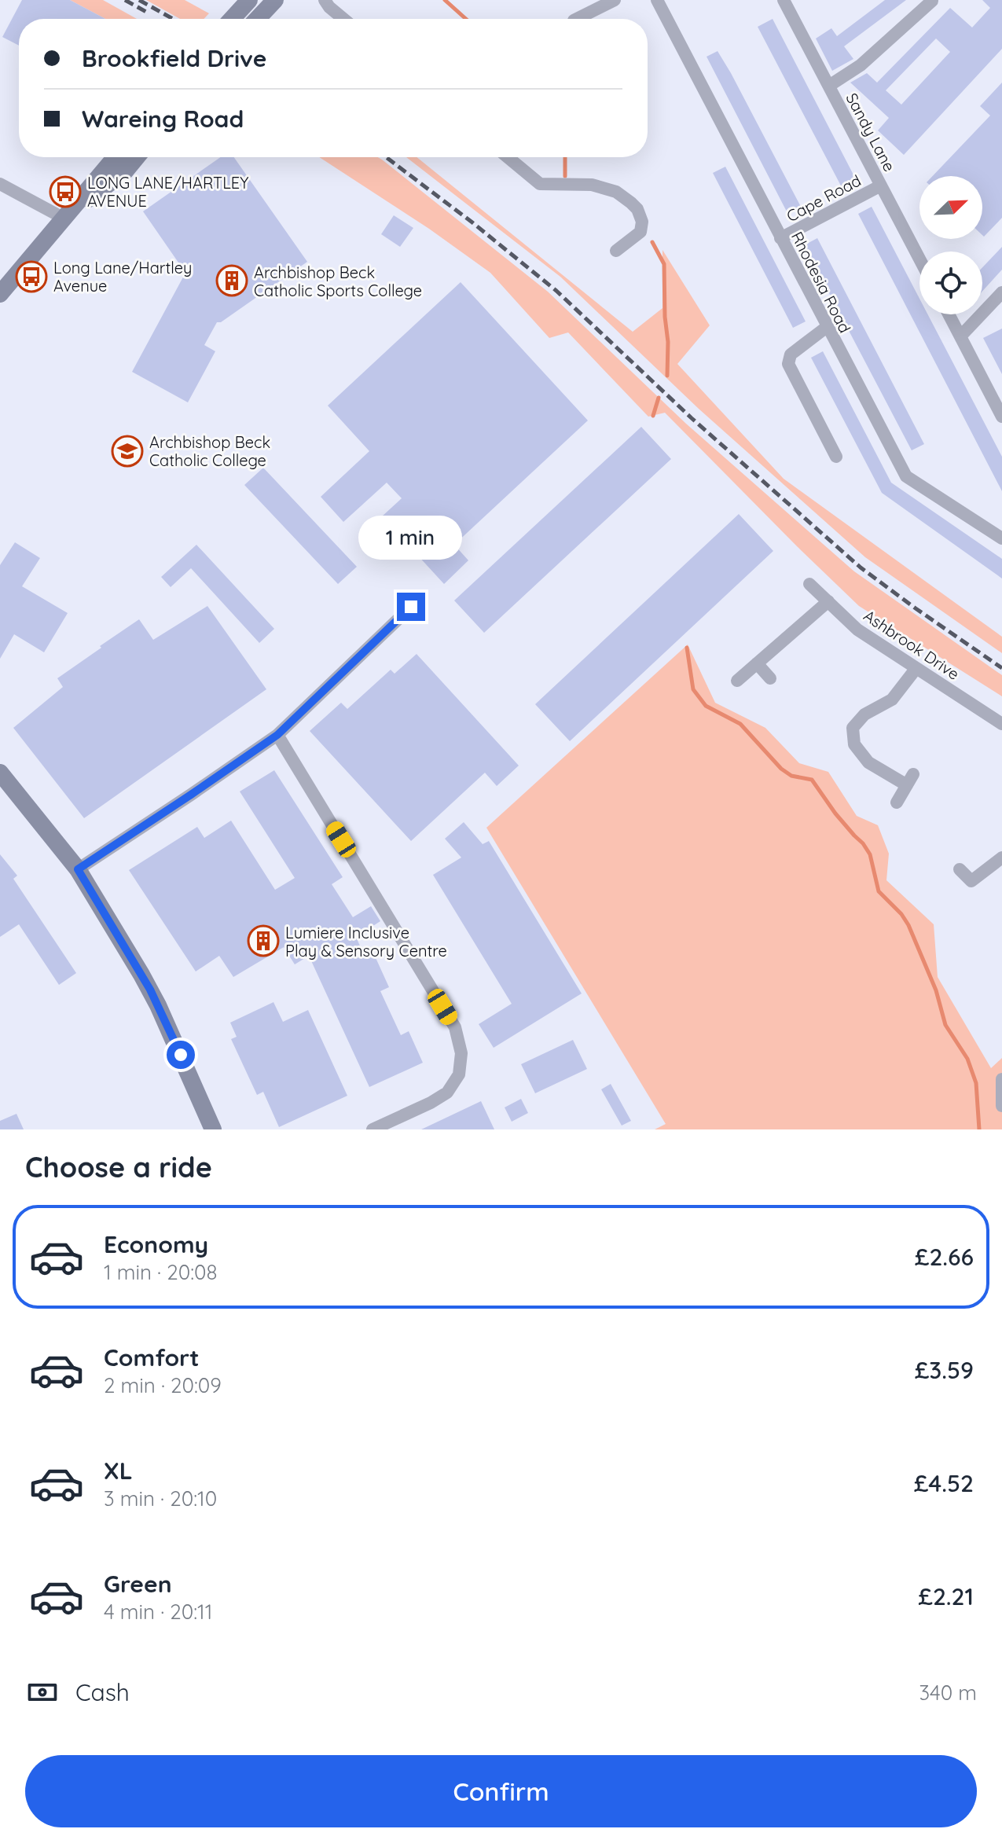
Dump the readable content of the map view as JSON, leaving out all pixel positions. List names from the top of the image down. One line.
{"streets":{"street":["Sandy Lane","Cape Road","Rhodesia Road","Ashbrook Drive"]},"crossings":[["Sandy Lane","Cape Road"],["Cape Road","Rhodesia Road"]],"places":{"bus stop":["LONG LANE/HARTLEY AVENUE","Long Lane/Hartley Avenue"],"building":["Archbishop Beck Catholic Sports College","Lumiere Inclusive Play & Sensory Centre"],"school or university":["Archbishop Beck Catholic College"]},"north":"top right","page":{"banner":["Brookfield Drive","Wareing Road"],"bubble":"1 min","heading":"Choose a ride","list":[{"name":"Economy","note":"1 min · 20:08","value":"£2.66"},{"name":"Comfort","note":"2 min · 20:09","value":"£3.59"},{"name":"XL","note":"3 min · 20:10","value":"£4.52"},{"name":"Green","note":"4 min · 20:11","value":"£2.21"}],"pay":["Cash","340 m"],"buttons":"Confirm"}}
